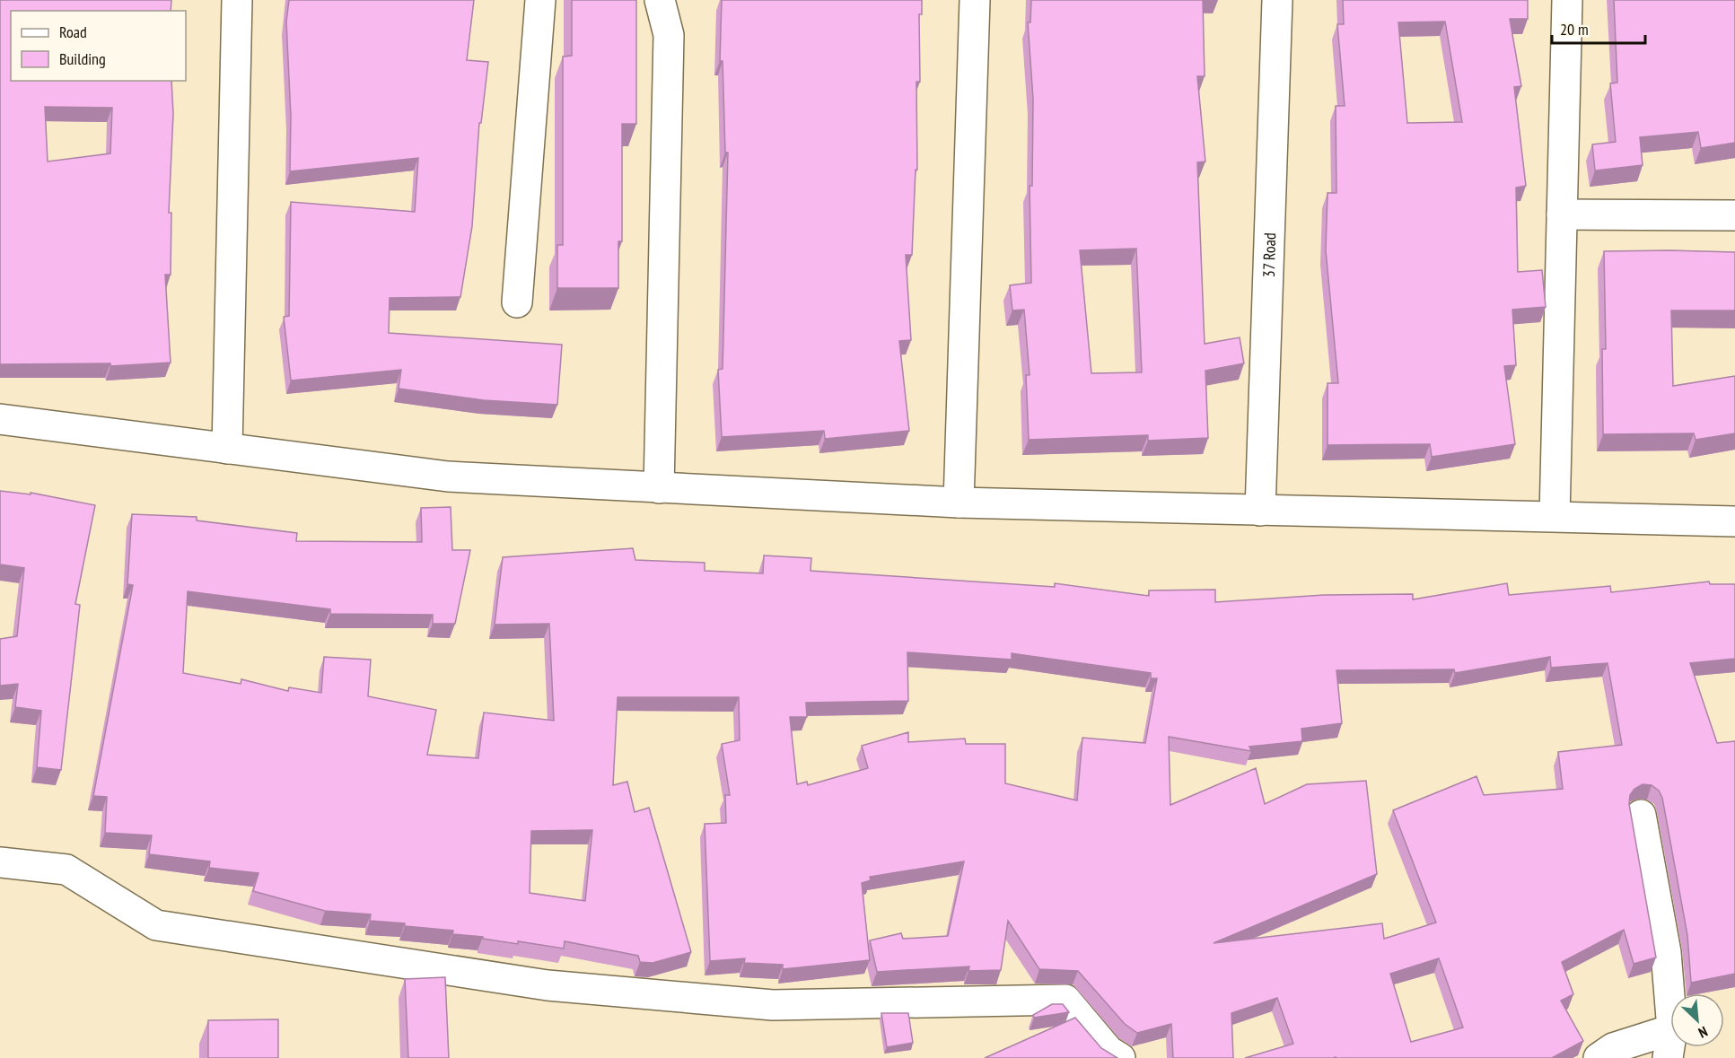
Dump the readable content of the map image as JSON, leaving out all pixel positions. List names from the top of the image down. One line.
{"streets":{"street":["37 Road"]},"legend":["Road","Building"],"scale_bar":"20 m","north":"bottom right"}
